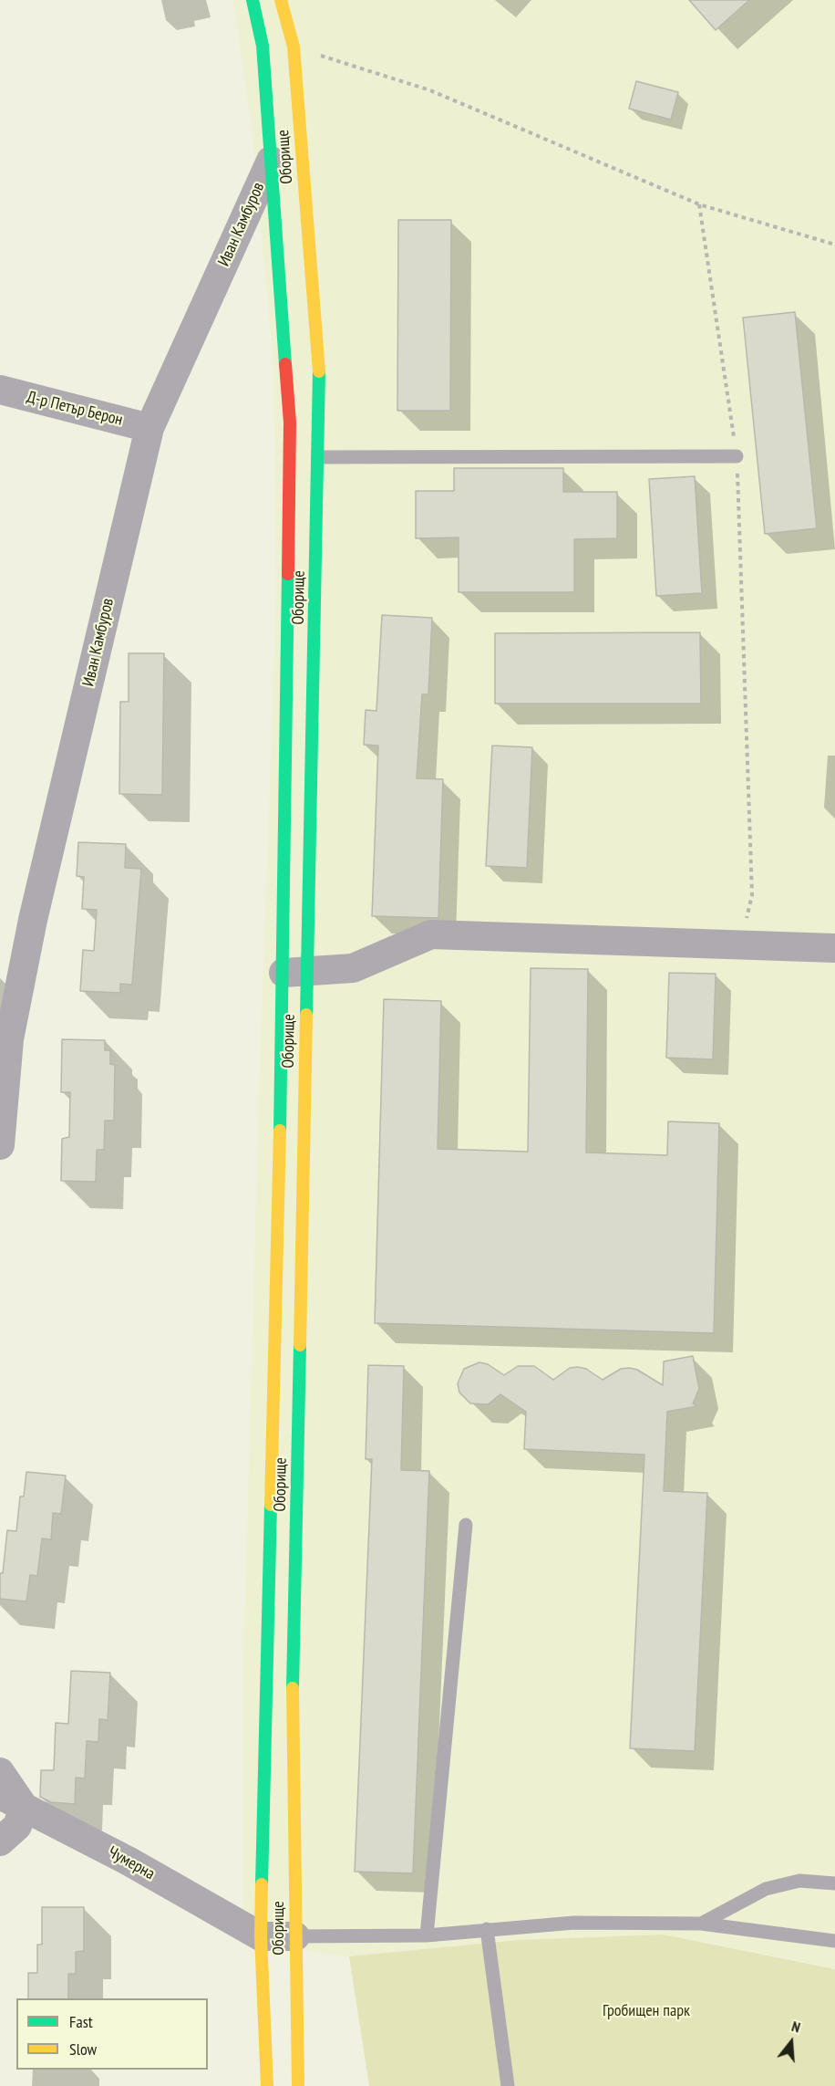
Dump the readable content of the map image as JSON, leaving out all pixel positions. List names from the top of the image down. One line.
{"streets":{"main road":["Оборище"],"street":["Иван Камбуров","Д-р Петър Берон","Чумерна"]},"crossings":[["Оборище","Иван Камбуров"],["Оборище","Чумерна"],["Иван Камбуров","Д-р Петър Берон"]],"parks":["Гробищен парк"],"legend":["Fast","Slow"],"north":"top"}
